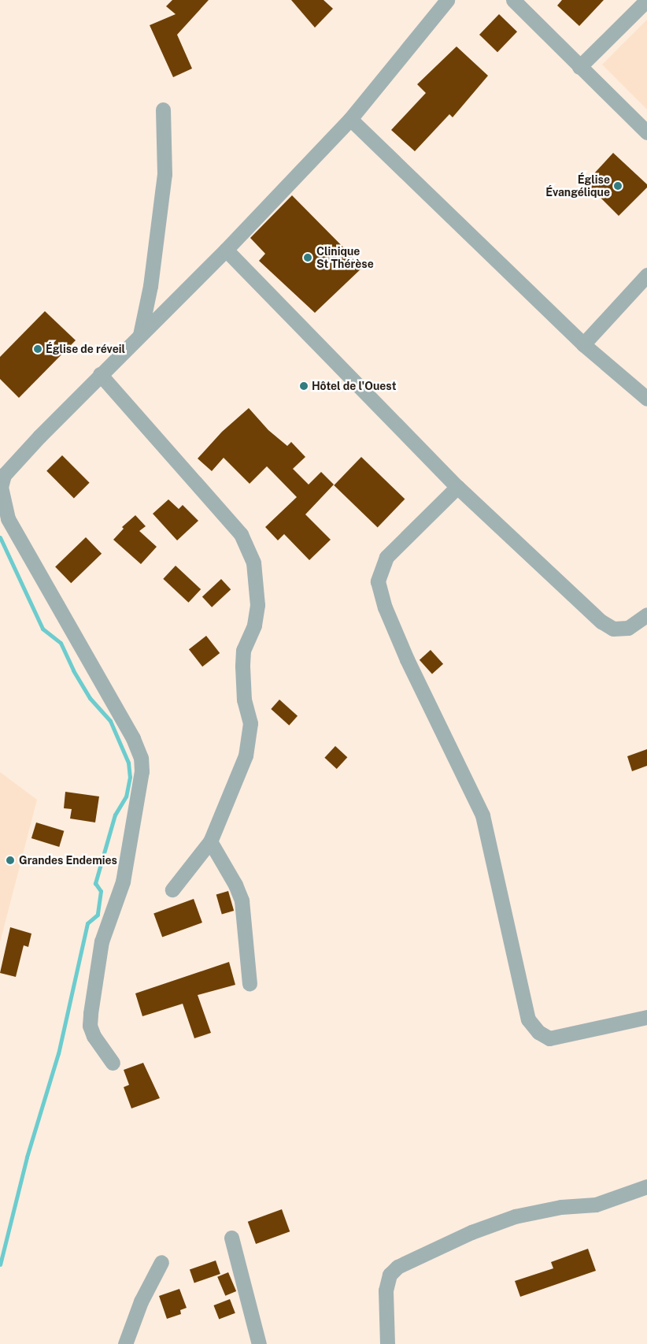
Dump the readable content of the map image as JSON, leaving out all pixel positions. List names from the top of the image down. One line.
{"places":["Église Évangélique","Clinique St Thérèse","Église de réveil","Hôtel de l'Ouest","Grandes Endemies"]}
